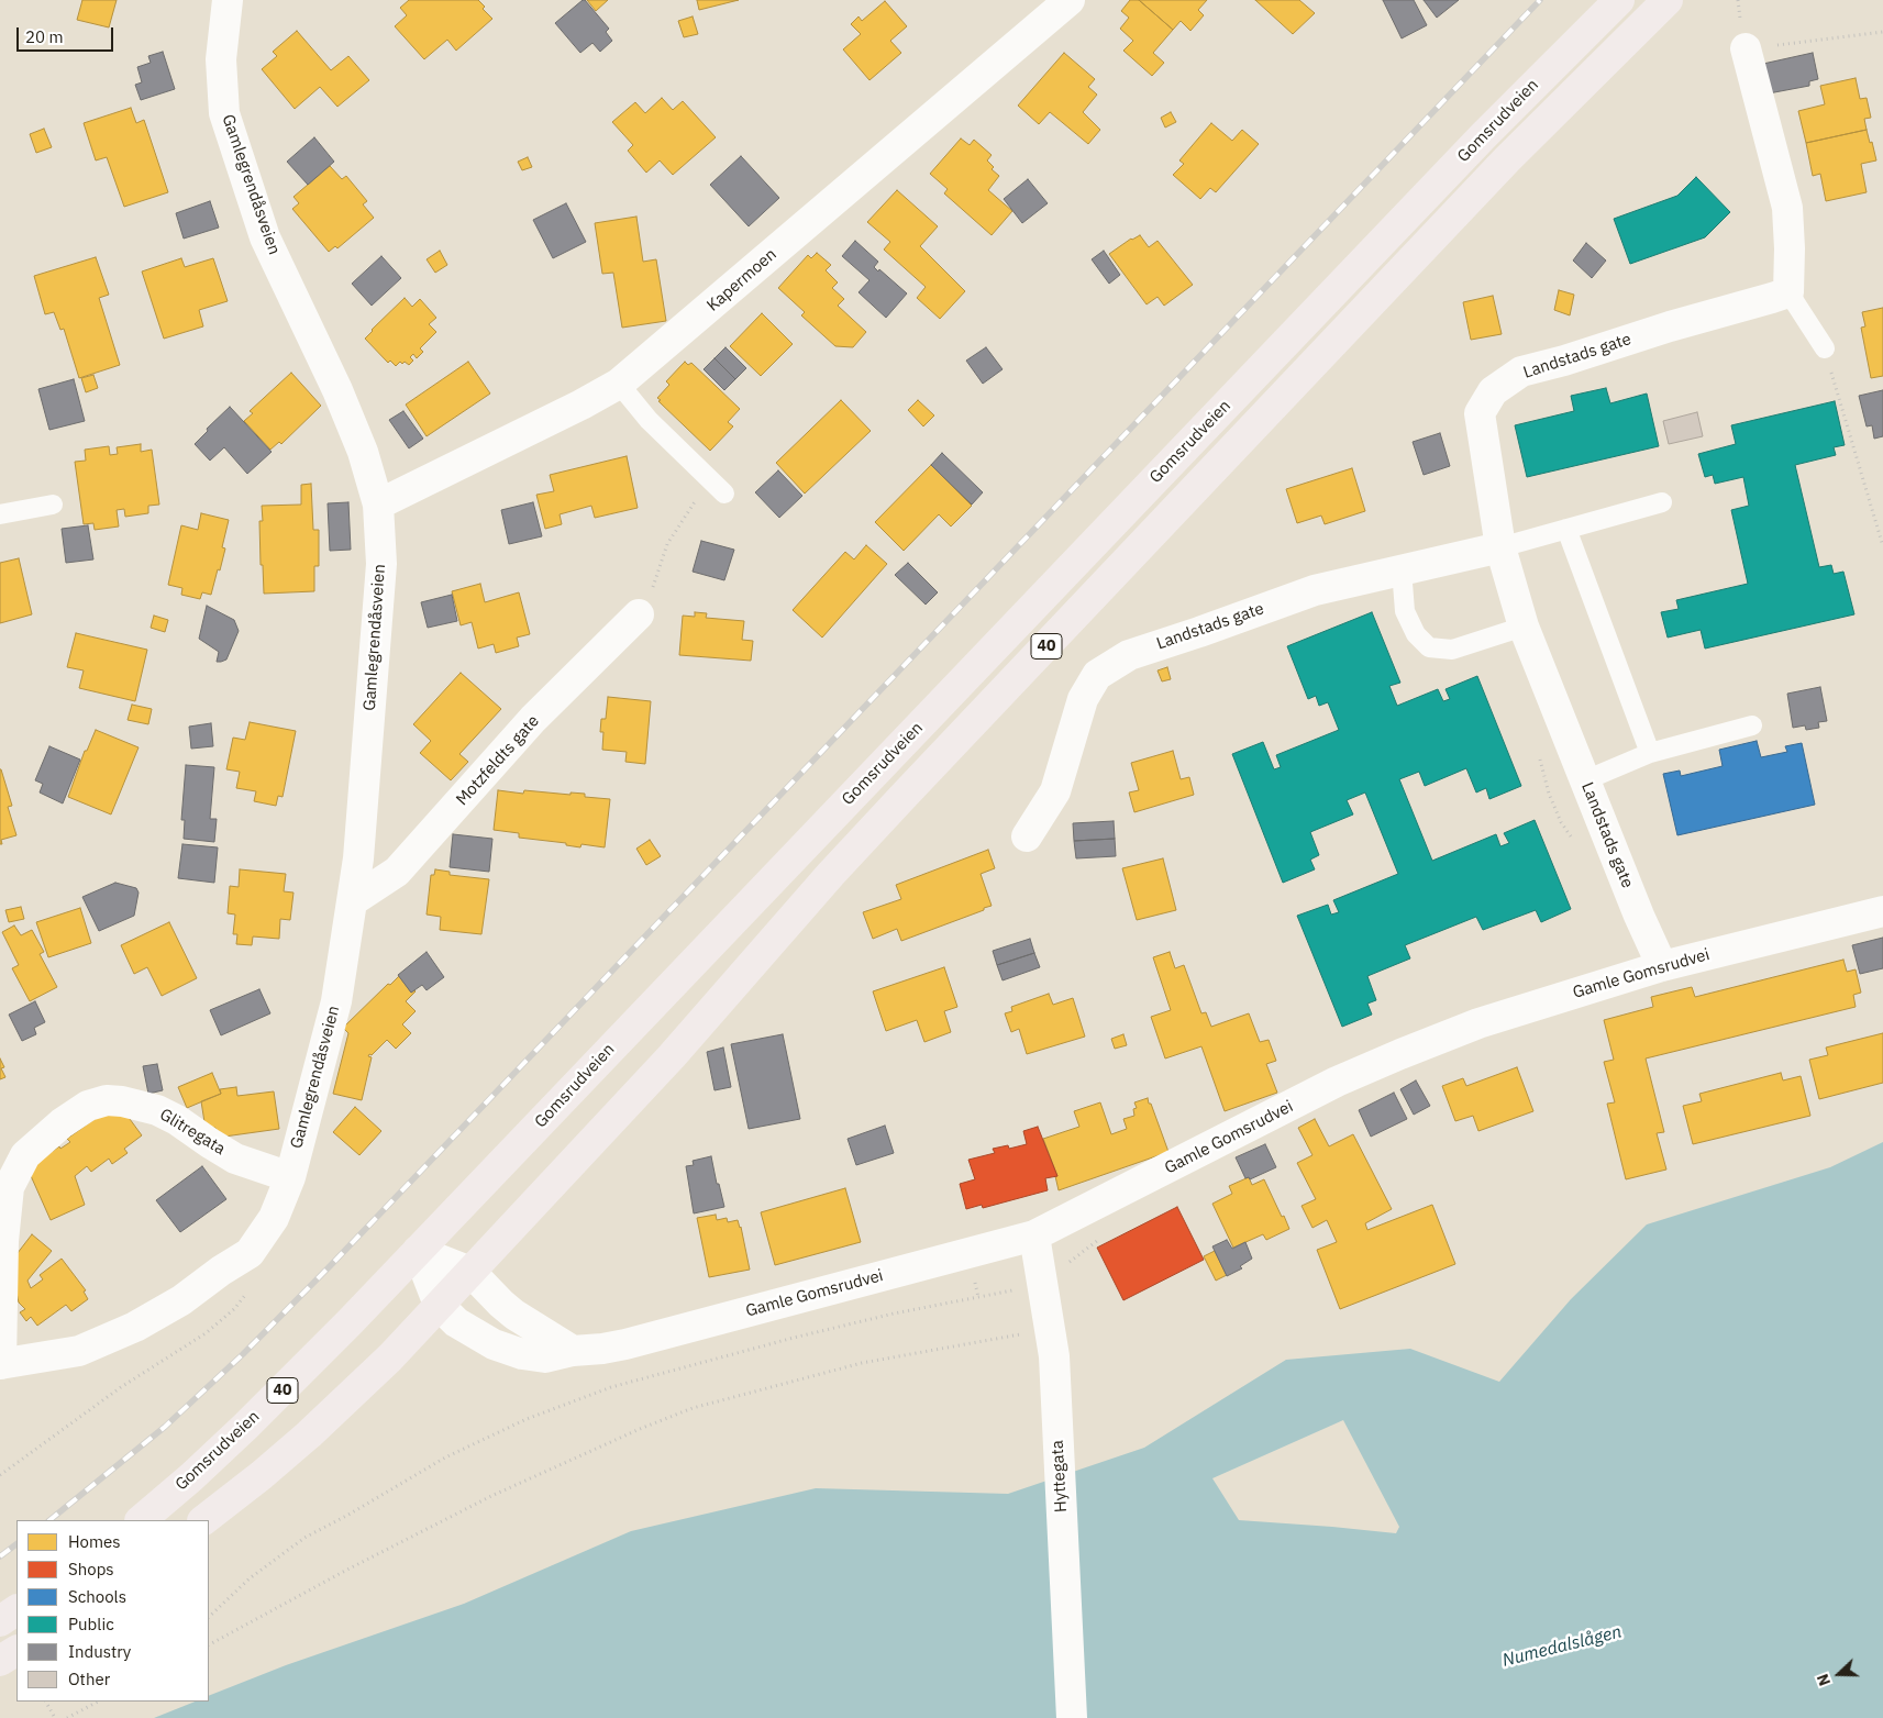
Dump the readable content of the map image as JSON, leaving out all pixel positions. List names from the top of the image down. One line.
{"streets":{"main road":["Gomsrudveien","40"],"street":["Gamlegrendåsveien","Kapermoen","Landstads gate","Motzfeldts gate","Gamle Gomsrudvei","Glitregata","Hyttegata"]},"crossings":[["Gomsrudveien","Gamle Gomsrudvei"],["Gamlegrendåsveien","Kapermoen"],["Gamlegrendåsveien","Motzfeldts gate"],["Gamlegrendåsveien","Glitregata"],["Landstads gate","Gamle Gomsrudvei"],["Gamle Gomsrudvei","Hyttegata"]],"water":["Numedalslågen"],"legend":["Homes","Shops","Schools","Public","Industry","Other"],"scale_bar":"20 m","north":"left"}
